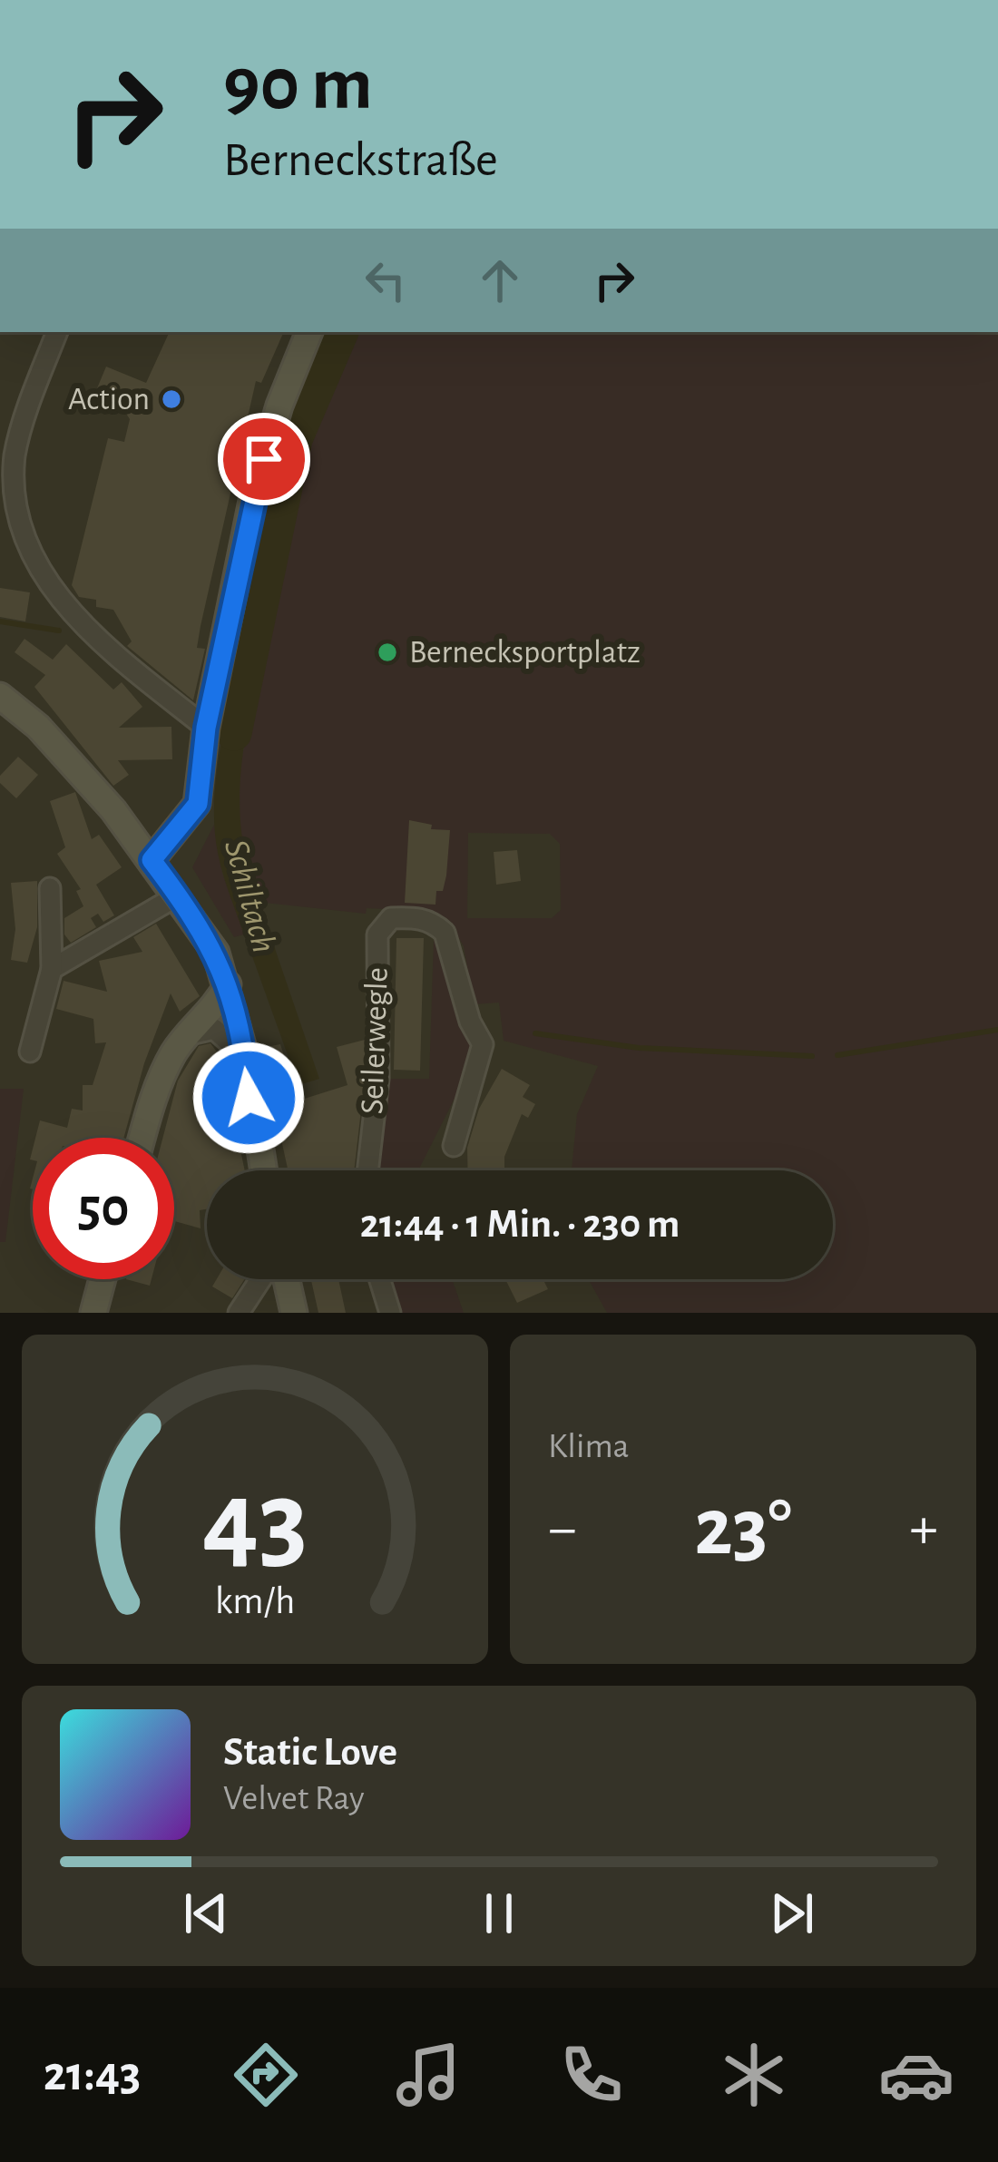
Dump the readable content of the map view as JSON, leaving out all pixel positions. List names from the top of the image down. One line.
{"streets":{"street":["Seilerwegle"]},"water":["Schiltach"],"places":["Action","Bernecksportplatz"],"page":{"turn":["90 m","Berneckstraße"],"limit":"50","trip":"21:44 · 1 Min. · 230 m","tile":"Klima","heat":["−","23°","+"],"song":["Static Love","Velvet Ray"],"tabs":"21:43","gauge":["43","km/h"]}}
